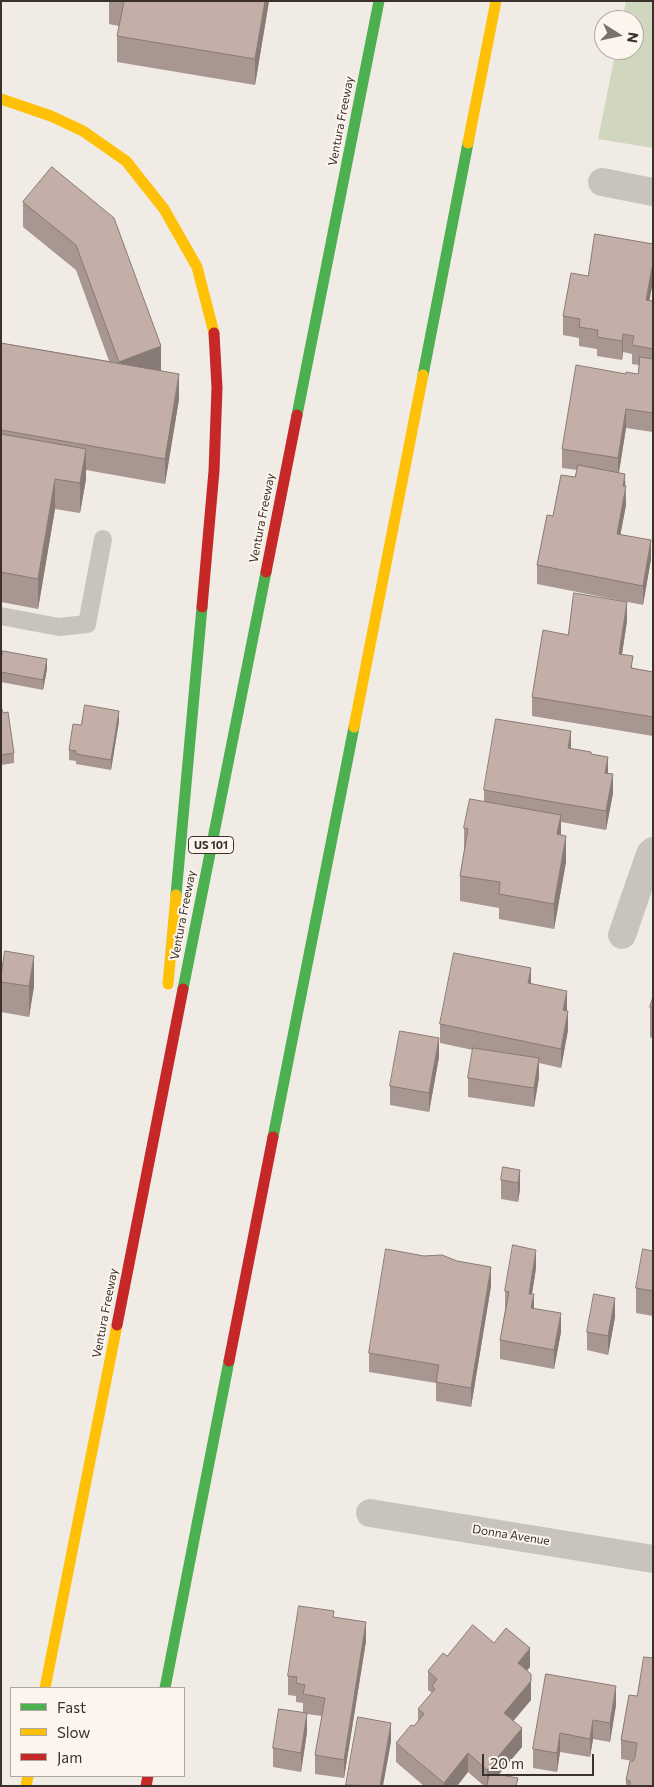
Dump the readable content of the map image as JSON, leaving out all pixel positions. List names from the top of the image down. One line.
{"streets":{"highway":["Ventura Freeway","US 101"],"street":["Donna Avenue"]},"legend":["Fast","Slow","Jam"],"scale_bar":"20 m","north":"right"}
